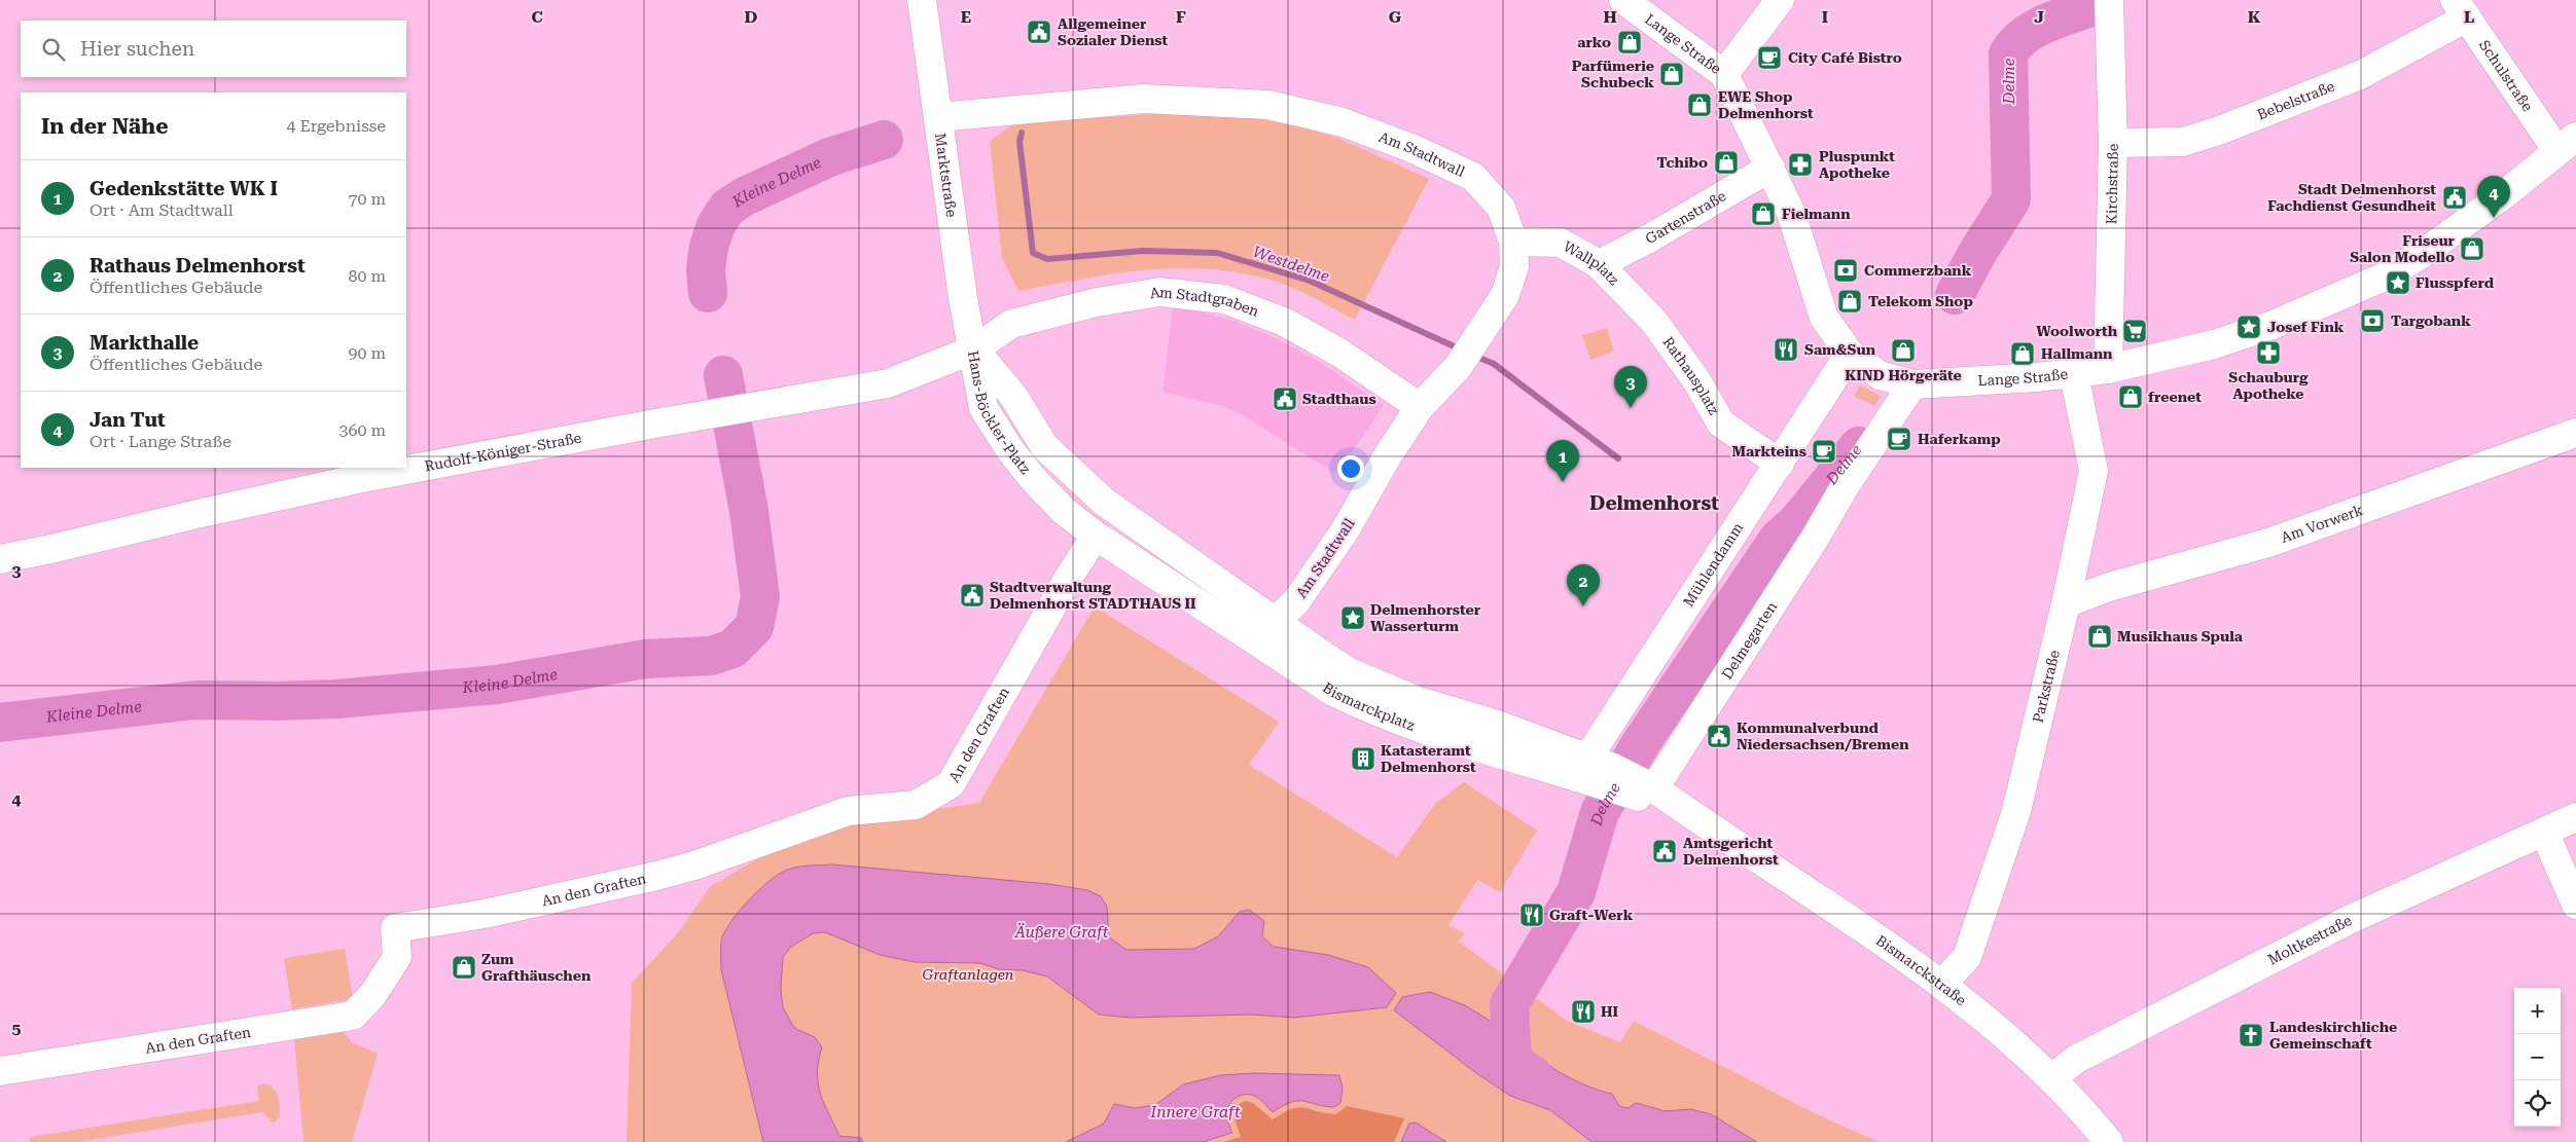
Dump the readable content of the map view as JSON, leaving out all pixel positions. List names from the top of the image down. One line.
{"streets":{"street":["Lange Straße","Schulstraße","Bebelstraße","Am Stadtwall","Marktstraße","Kirchstraße","Gartenstraße","Wallplatz","Am Stadtgraben","Rathausplatz","Hans-Böckler-Platz","Rudolf-Königer-Straße","Am Vorwerk","Mühlendamm","Delmegarten","Parkstraße","Bismarckplatz","An den Graften","Moltkestraße","Bismarckstraße"]},"crossings":[["Lange Straße","Schulstraße"],["Lange Straße","Kirchstraße"],["Lange Straße","Gartenstraße"],["Lange Straße","Mühlendamm"],["Lange Straße","Delmegarten"],["Lange Straße","Parkstraße"],["Schulstraße","Bebelstraße"],["Bebelstraße","Kirchstraße"],["Am Stadtwall","Marktstraße"],["Am Stadtwall","Wallplatz"],["Am Stadtwall","Am Stadtgraben"],["Am Stadtwall","Hans-Böckler-Platz"],["Am Stadtwall","Bismarckplatz"],["Marktstraße","Am Stadtgraben"],["Marktstraße","Hans-Böckler-Platz"],["Marktstraße","Rudolf-Königer-Straße"],["Gartenstraße","Wallplatz"],["Wallplatz","Rathausplatz"],["Am Stadtgraben","Hans-Böckler-Platz"],["Am Stadtgraben","Rudolf-Königer-Straße"],["Rathausplatz","Mühlendamm"],["Hans-Böckler-Platz","Rudolf-Königer-Straße"],["Hans-Böckler-Platz","Bismarckplatz"],["Hans-Böckler-Platz","An den Graften"],["Am Vorwerk","Parkstraße"],["Mühlendamm","Bismarckplatz"],["Mühlendamm","Bismarckstraße"],["Delmegarten","Bismarckstraße"],["Parkstraße","Bismarckstraße"],["Bismarckplatz","Bismarckstraße"],["Moltkestraße","Bismarckstraße"]],"districts":["Delmenhorst"],"water":["Delme","Kleine Delme","Westdelme","Äußere Graft","Innere Graft"],"parks":["Graftanlagen"],"places":{"public building":["Allgemeiner Sozialer Dienst","Stadt Delmenhorst Fachdienst Gesundheit","Stadthaus","Stadtverwaltung Delmenhorst STADTHAUS II","Kommunalverbund Niedersachsen/Bremen","Amtsgericht Delmenhorst"],"shop":["arko","Parfümerie Schubeck","EWE Shop Delmenhorst","Tchibo","Fielmann","Friseur Salon Modello","Telekom Shop","KIND Hörgeräte","Hallmann","freenet","Musikhaus Spula","Zum Grafthäuschen"],"cafe":["City Café Bistro","Haferkamp","Markteins"],"pharmacy":["Pluspunkt Apotheke","Schauburg Apotheke"],"bank":["Commerzbank","Targobank"],"place":["Flusspferd","Josef Fink","Delmenhorster Wasserturm"],"supermarket":["Woolworth"],"restaurant":["Sam&Sun","Graft-Werk","HI"],"building":["Katasteramt Delmenhorst"],"church":["Landeskirchliche Gemeinschaft"]},"page":{"search":"Hier suchen","heading":["In der Nähe","4 Ergebnisse"],"list":[{"mark":"1","name":"Gedenkstätte WK I","note":"Ort · Am Stadtwall","value":"70 m"},{"mark":"2","name":"Rathaus Delmenhorst","note":"Öffentliches Gebäude","value":"80 m"},{"mark":"3","name":"Markthalle","note":"Öffentliches Gebäude","value":"90 m"},{"mark":"4","name":"Jan Tut","note":"Ort · Lange Straße","value":"360 m"}],"pins":["4","3","1","2"],"map_buttons":["+","−"]},"grid":{"columns":["C","D","E","F","G","H","I","J","K","L"],"rows":["3","4","5"]}}
